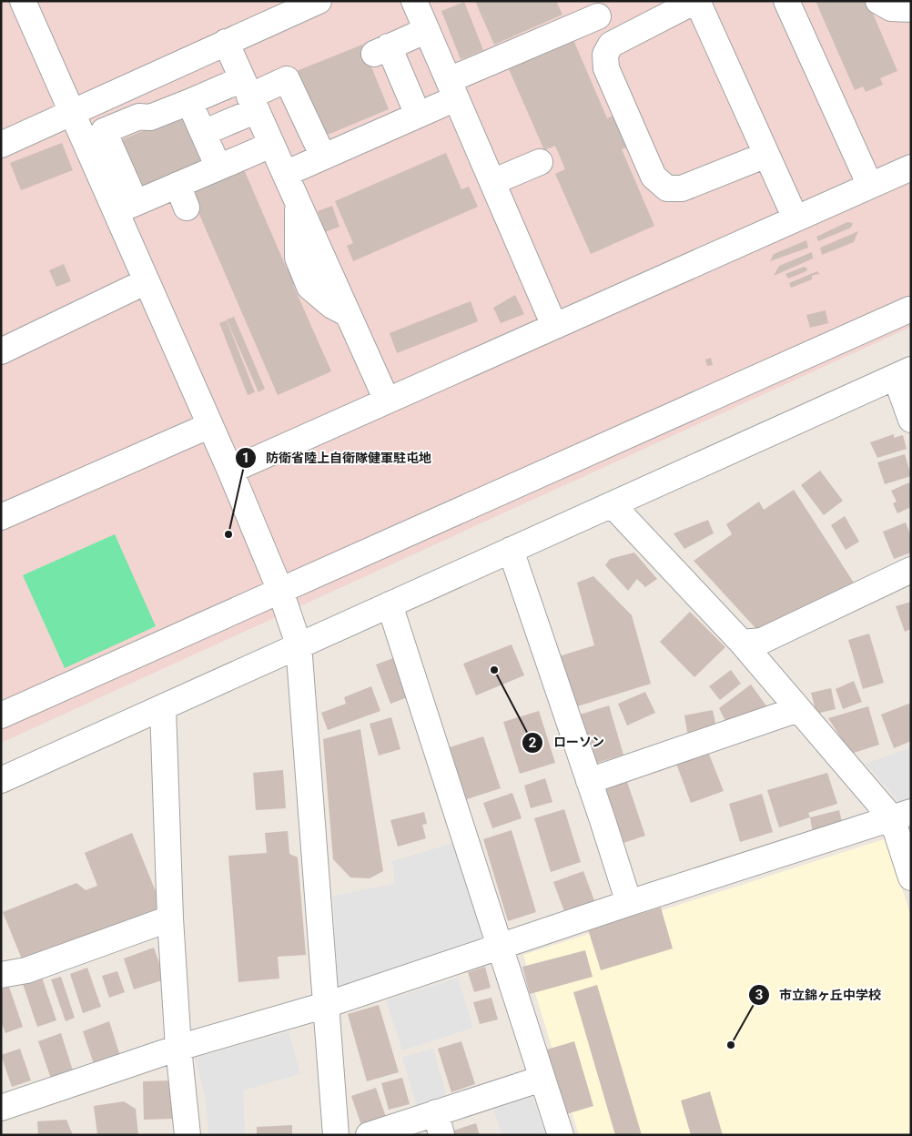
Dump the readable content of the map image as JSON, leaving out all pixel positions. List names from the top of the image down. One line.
{"places":["防衛省陸上自衛隊健軍駐屯地","ローソン","市立錦ヶ丘中学校"]}
